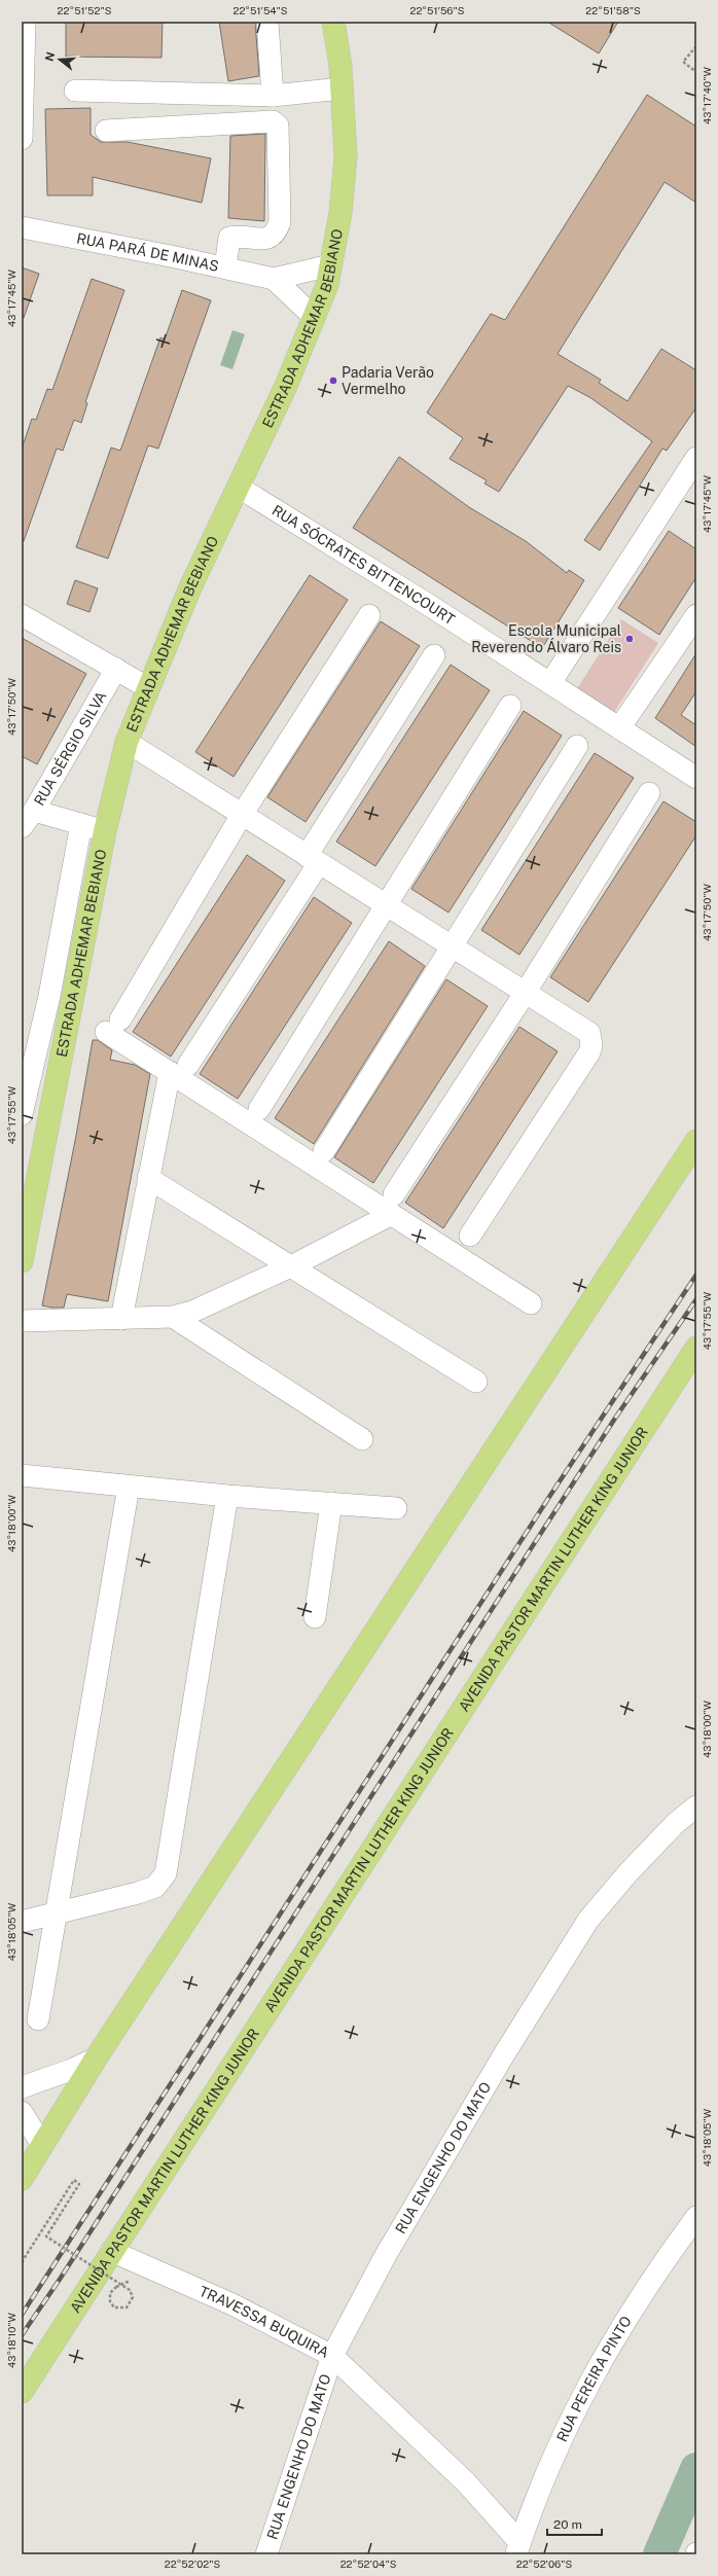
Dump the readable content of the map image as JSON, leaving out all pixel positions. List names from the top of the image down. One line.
{"streets":{"main road":["ESTRADA ADHEMAR BEBIANO","AVENIDA PASTOR MARTIN LUTHER KING JUNIOR"],"street":["RUA PARÁ DE MINAS","RUA SÓCRATES BITTENCOURT","RUA SÉRGIO SILVA","RUA ENGENHO DO MATO","TRAVESSA BUQUIRA","RUA PEREIRA PINTO"]},"crossings":[["RUA PARÁ DE MINAS","ESTRADA ADHEMAR BEBIANO"],["ESTRADA ADHEMAR BEBIANO","RUA SÓCRATES BITTENCOURT"],["AVENIDA PASTOR MARTIN LUTHER KING JUNIOR","TRAVESSA BUQUIRA"],["RUA ENGENHO DO MATO","TRAVESSA BUQUIRA"],["TRAVESSA BUQUIRA","RUA PEREIRA PINTO"]],"places":["Padaria Verão Vermelho","Escola Municipal Reverendo Álvaro Reis"],"scale_bar":"20 m","north":"left","coordinates":["22°51'52\"S","22°51'54\"S","22°51'56\"S","22°51'58\"S","43°17'40\"W","43°17'45\"W","43°17'50\"W","43°17'55\"W","43°18'00\"W","43°18'05\"W","43°18'10\"W","22°52'02\"S","22°52'04\"S","22°52'06\"S"]}
